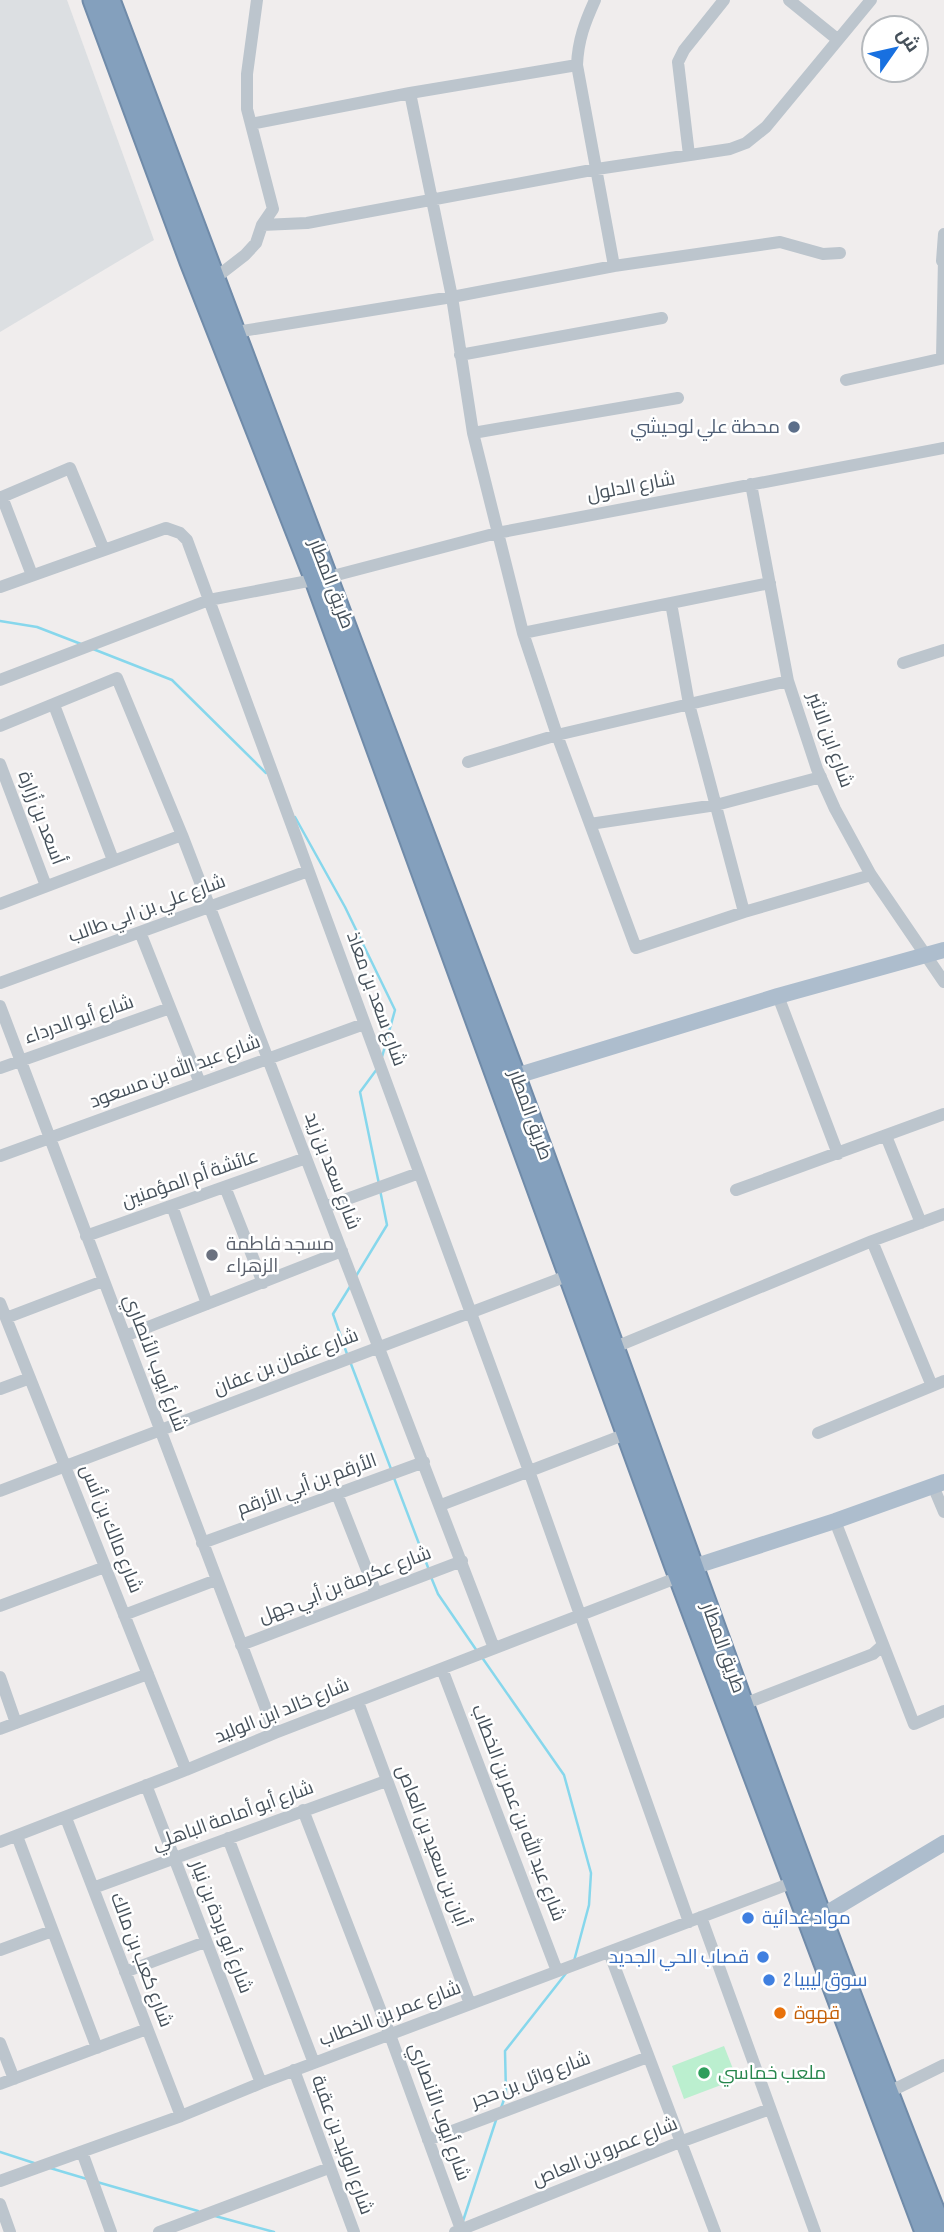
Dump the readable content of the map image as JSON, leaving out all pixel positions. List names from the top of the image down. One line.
{"streets":{"highway":["طريق المطار"],"street":["شارع الدلول","شارع ابن الاثير","أسعد بن زُرارة","شارع علي بن ابي طالب","شارع سعد بن معاذ","شارع أبو الدرداء","شارع عبد الله بن مسعود","شارع سعد بن زيد","عائشة أم المؤمنين","شارع عثمان بن عفان","شارع أيوب الأنصاري","الأرقم بن أبي الأرقم","شارع مالك بن أنس","شارع عكرمة بن أبي جهل","شارع خالد ابن الوليد","شارع عبد الله بن عمر بن الخطاب","شارع أبو أمامة الباهلي","أبان بن سعيد بن العاص","شارع أبو بردة بن نيار","شارع كعب بن مالك","شارع عمر بن الخطاب","شارع وائل بن حجر","شارع الوليد بن عقبة","شارع عمرو بن العاص"]},"crossings":[["شارع الدلول","طريق المطار"],["شارع الدلول","شارع ابن الاثير"],["شارع الدلول","شارع سعد بن معاذ"],["طريق المطار","شارع عثمان بن عفان"],["طريق المطار","شارع خالد ابن الوليد"],["طريق المطار","شارع عمر بن الخطاب"],["شارع علي بن ابي طالب","شارع سعد بن معاذ"],["شارع علي بن ابي طالب","شارع سعد بن زيد"],["شارع سعد بن معاذ","شارع عبد الله بن مسعود"],["شارع سعد بن معاذ","شارع عثمان بن عفان"],["شارع سعد بن معاذ","شارع خالد ابن الوليد"],["شارع سعد بن معاذ","شارع عمر بن الخطاب"],["شارع سعد بن معاذ","شارع عمرو بن العاص"],["شارع أبو الدرداء","شارع أيوب الأنصاري"],["شارع عبد الله بن مسعود","شارع سعد بن زيد"],["شارع عبد الله بن مسعود","شارع أيوب الأنصاري"],["شارع سعد بن زيد","عائشة أم المؤمنين"],["شارع سعد بن زيد","شارع عثمان بن عفان"],["شارع سعد بن زيد","الأرقم بن أبي الأرقم"],["شارع سعد بن زيد","شارع عكرمة بن أبي جهل"],["شارع سعد بن زيد","شارع خالد ابن الوليد"],["عائشة أم المؤمنين","شارع أيوب الأنصاري"],["شارع عثمان بن عفان","شارع أيوب الأنصاري"],["شارع عثمان بن عفان","شارع مالك بن أنس"],["شارع أيوب الأنصاري","الأرقم بن أبي الأرقم"],["شارع أيوب الأنصاري","شارع عكرمة بن أبي جهل"],["شارع أيوب الأنصاري","شارع خالد ابن الوليد"],["شارع أيوب الأنصاري","شارع أبو أمامة الباهلي"],["شارع أيوب الأنصاري","شارع عمر بن الخطاب"],["شارع أيوب الأنصاري","شارع وائل بن حجر"],["شارع أيوب الأنصاري","شارع عمرو بن العاص"],["شارع مالك بن أنس","شارع خالد ابن الوليد"],["شارع خالد ابن الوليد","شارع عبد الله بن عمر بن الخطاب"],["شارع خالد ابن الوليد","أبان بن سعيد بن العاص"],["شارع خالد ابن الوليد","شارع أبو بردة بن نيار"],["شارع خالد ابن الوليد","شارع كعب بن مالك"],["شارع عبد الله بن عمر بن الخطاب","شارع عمر بن الخطاب"],["شارع أبو أمامة الباهلي","أبان بن سعيد بن العاص"],["شارع أبو أمامة الباهلي","شارع أبو بردة بن نيار"],["شارع أبو أمامة الباهلي","شارع كعب بن مالك"],["أبان بن سعيد بن العاص","شارع عمر بن الخطاب"],["شارع أبو بردة بن نيار","شارع عمر بن الخطاب"],["شارع كعب بن مالك","شارع عمر بن الخطاب"],["شارع عمر بن الخطاب","شارع الوليد بن عقبة"]],"places":["محطة علي لوحيشي","مسجد فاطمة الزهراء","مواد غدائية","قصاب الحي الجديد","سوق ليبيا 2","قهوة","ملعب خماسي"],"north":"top right"}
